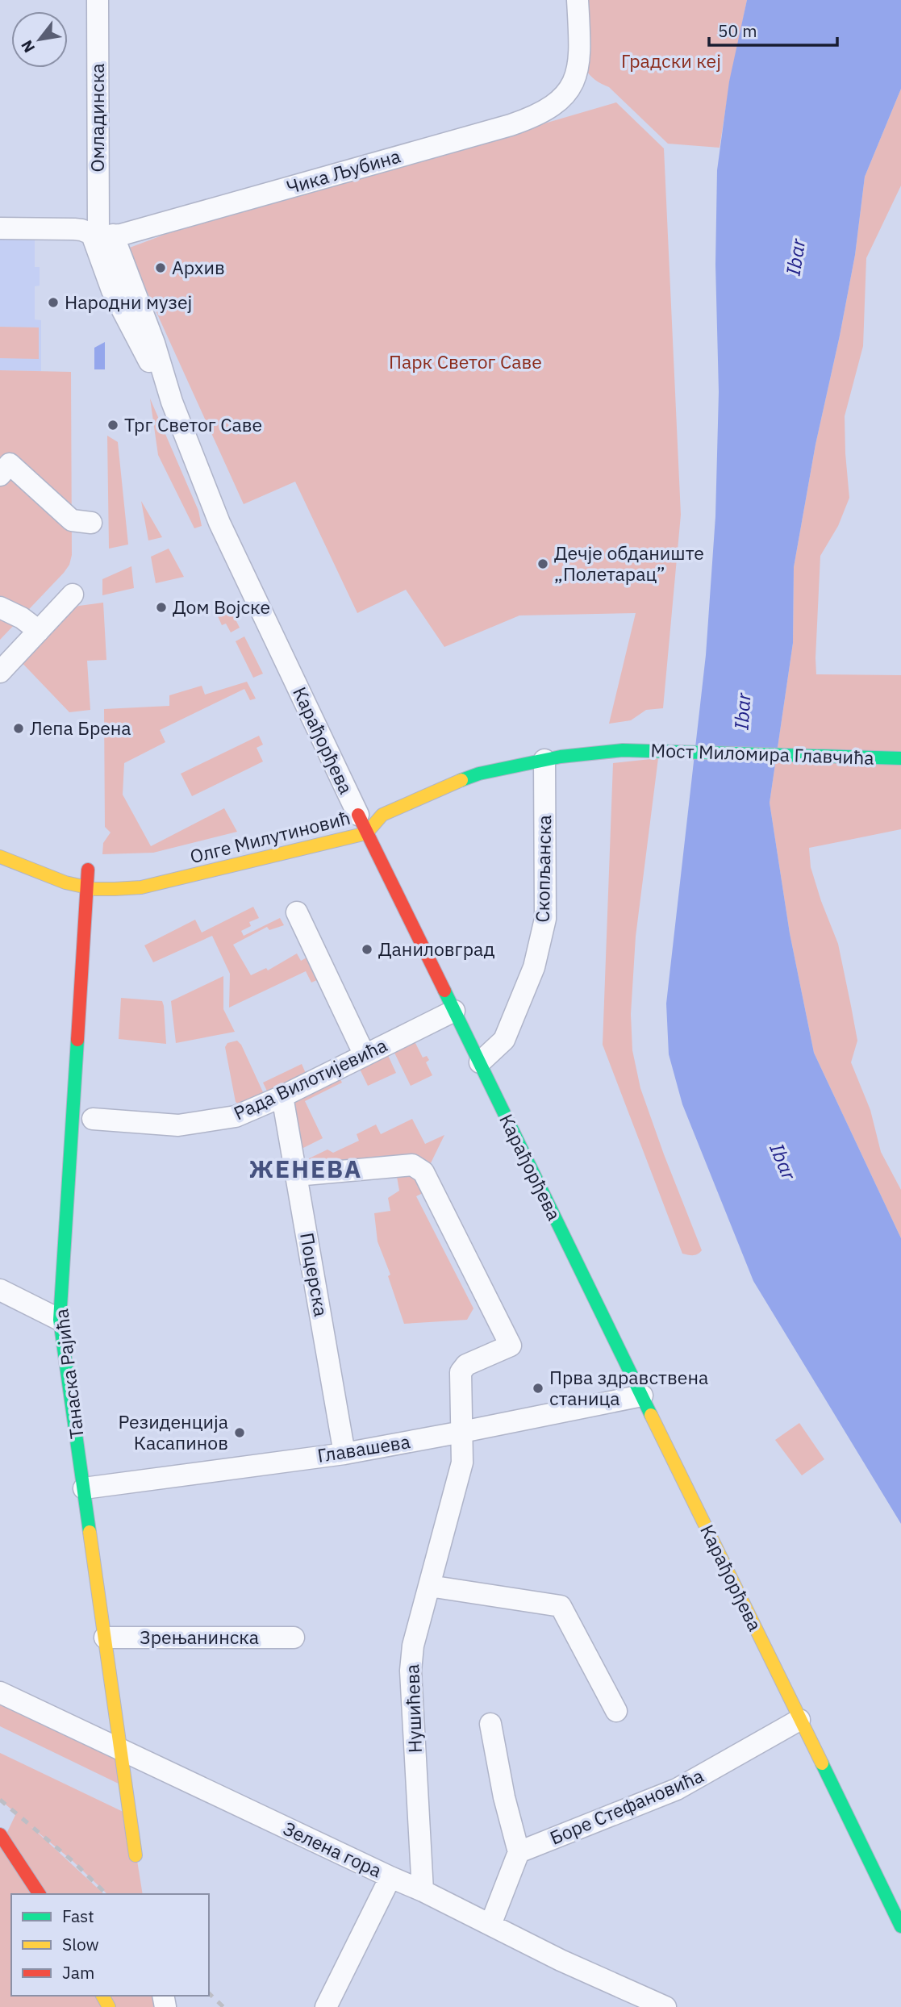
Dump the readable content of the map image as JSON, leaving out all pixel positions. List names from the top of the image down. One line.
{"streets":{"street":["Омладинска","Чика Љубина","Карађорђева","Мост Миломира Главчића","Олге Милутиновић","Скопљанска","Рада Вилотијевића","Поцерска","Танаска Рајића","Главашева","Зрењанинска","Нушићева","Боре Стефановића","Зелена гора"]},"crossings":[["Омладинска","Чика Љубина"],["Омладинска","Карађорђева"],["Чика Љубина","Карађорђева"],["Карађорђева","Олге Милутиновић"],["Карађорђева","Скопљанска"],["Карађорђева","Рада Вилотијевића"],["Карађорђева","Главашева"],["Карађорђева","Боре Стефановића"],["Мост Миломира Главчића","Скопљанска"],["Олге Милутиновић","Танаска Рајића"],["Рада Вилотијевића","Поцерска"],["Поцерска","Главашева"],["Поцерска","Нушићева"],["Танаска Рајића","Главашева"],["Танаска Рајића","Зрењанинска"],["Танаска Рајића","Зелена гора"],["Главашева","Нушићева"],["Нушићева","Зелена гора"]],"districts":["ЖЕНЕВА"],"water":["Ibar"],"parks":["Градски кеј","Парк Светог Саве"],"places":["Архив","Народни музеј","Трг Светог Саве","Дечје обданиште „Полетарац”","Дом Војске","Лепа Брена","Даниловград","Прва здравствена станица","Резиденција Касапинов"],"legend":["Fast","Slow","Jam"],"scale_bar":"50 m","north":"bottom left"}
